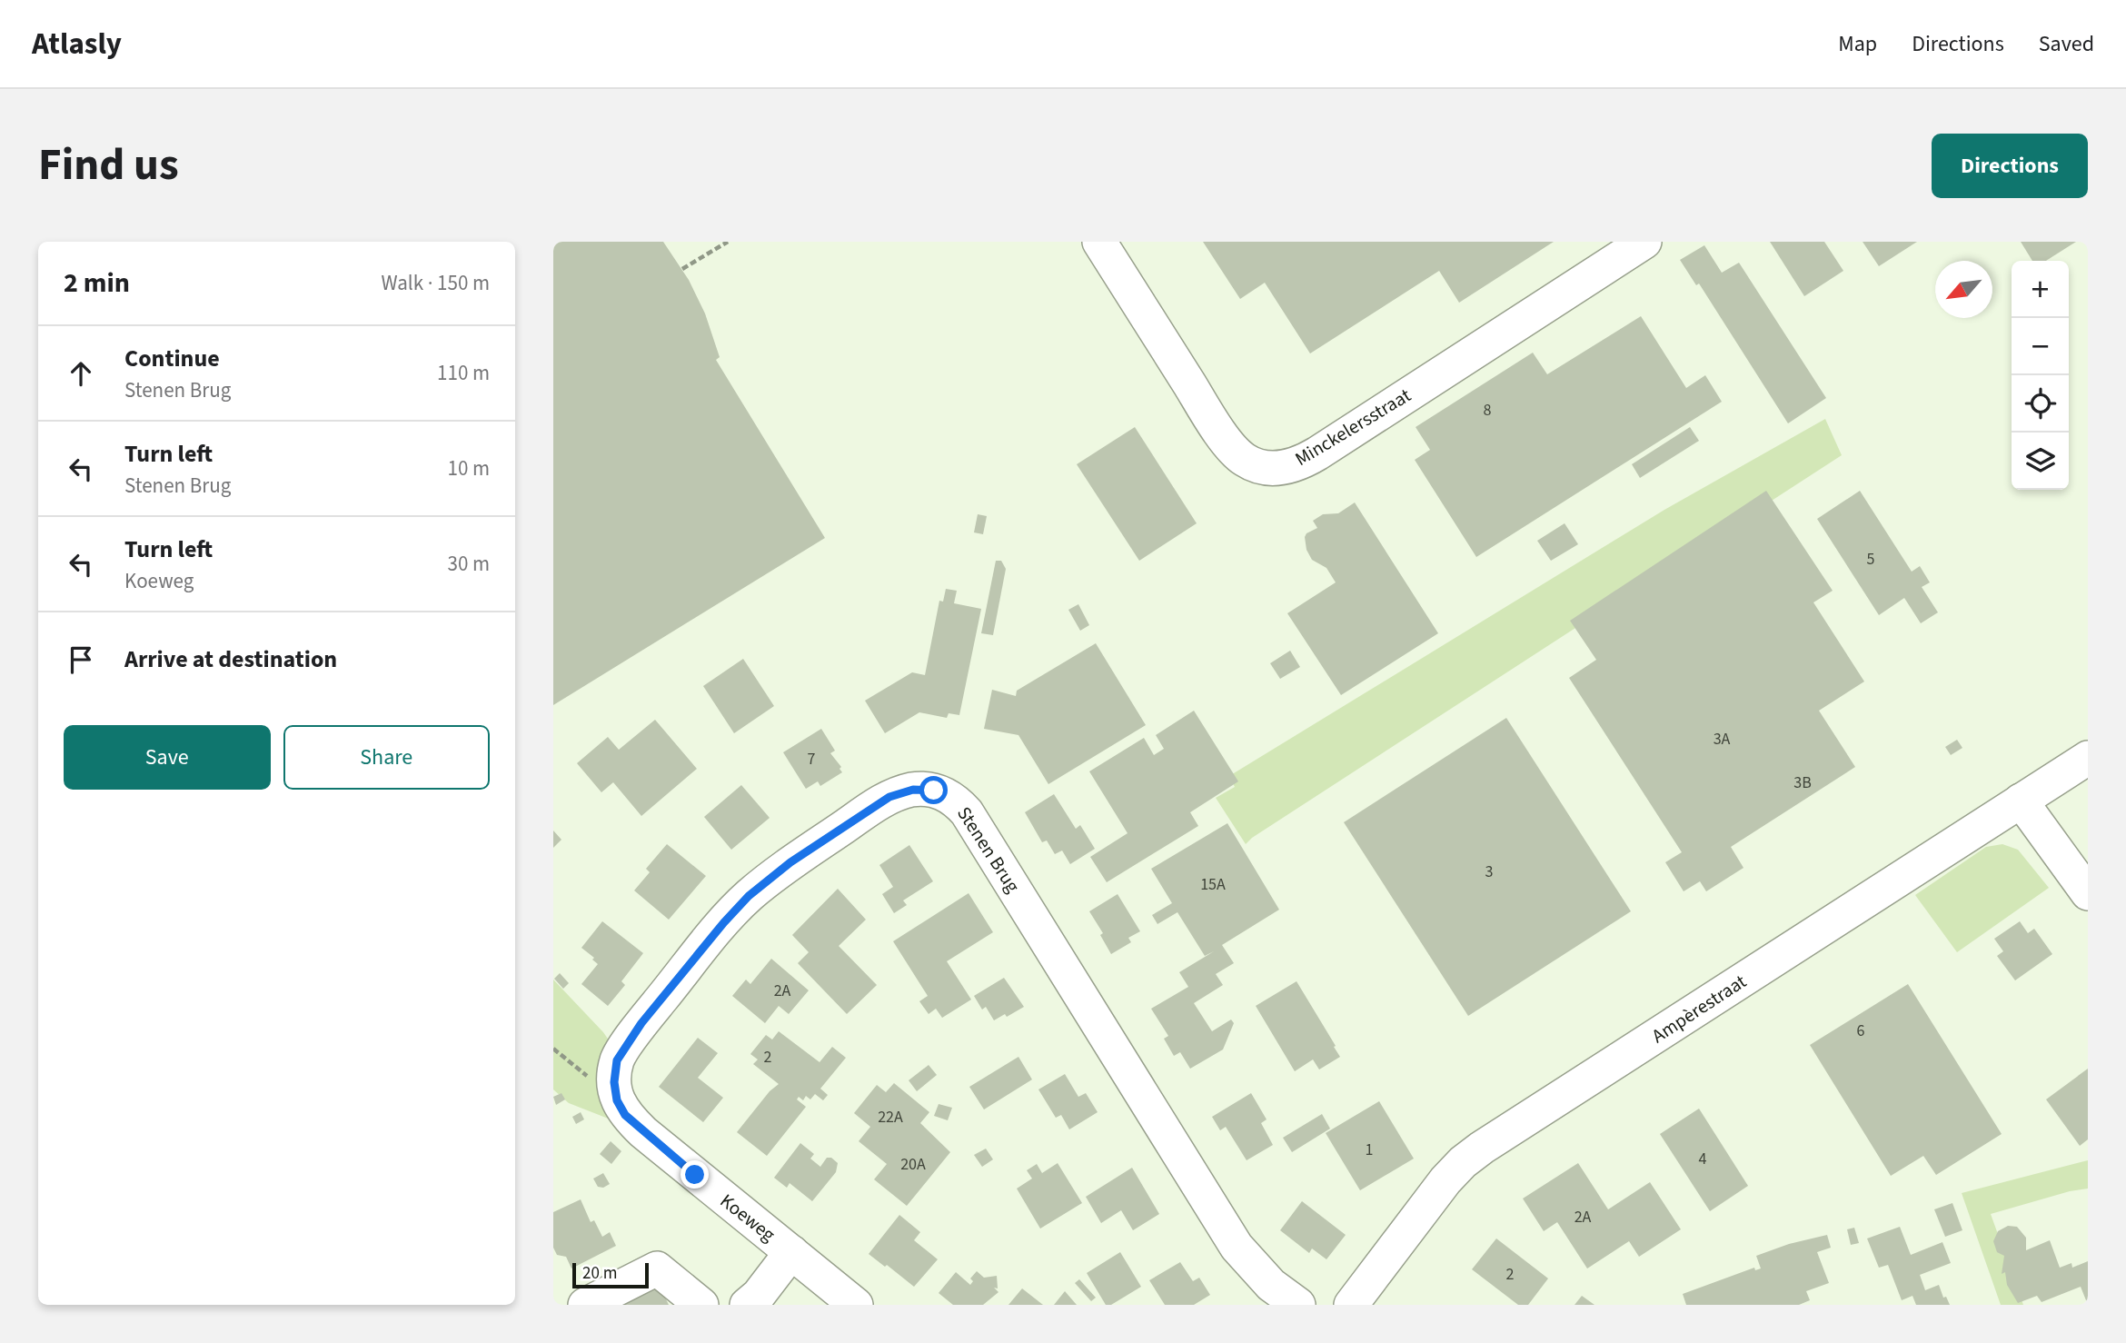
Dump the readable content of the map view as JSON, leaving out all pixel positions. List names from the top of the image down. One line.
{"streets":{"street":["Minckelersstraat","Stenen Brug","Ampèrestraat","Koeweg"]},"crossings":[["Stenen Brug","Koeweg"]],"house_numbers":["8","5","3A","7","3B","3","15A","2A","6","2","22A","1","4","20A","2A","2"],"scale_bar":"20 m","north":"bottom left","page":{"header":"Atlasly","nav":["Map","Directions","Saved"],"title":"Find us","buttons":["Directions",["Save","Share"]],"heading":["2 min","Walk · 150 m"],"map_buttons":["+","−"],"list":[["Continue","Stenen Brug","110 m"],["Turn left","Stenen Brug","10 m"],["Turn left","Koeweg","30 m"],"Arrive at destination"],"scale":"20 m"}}
